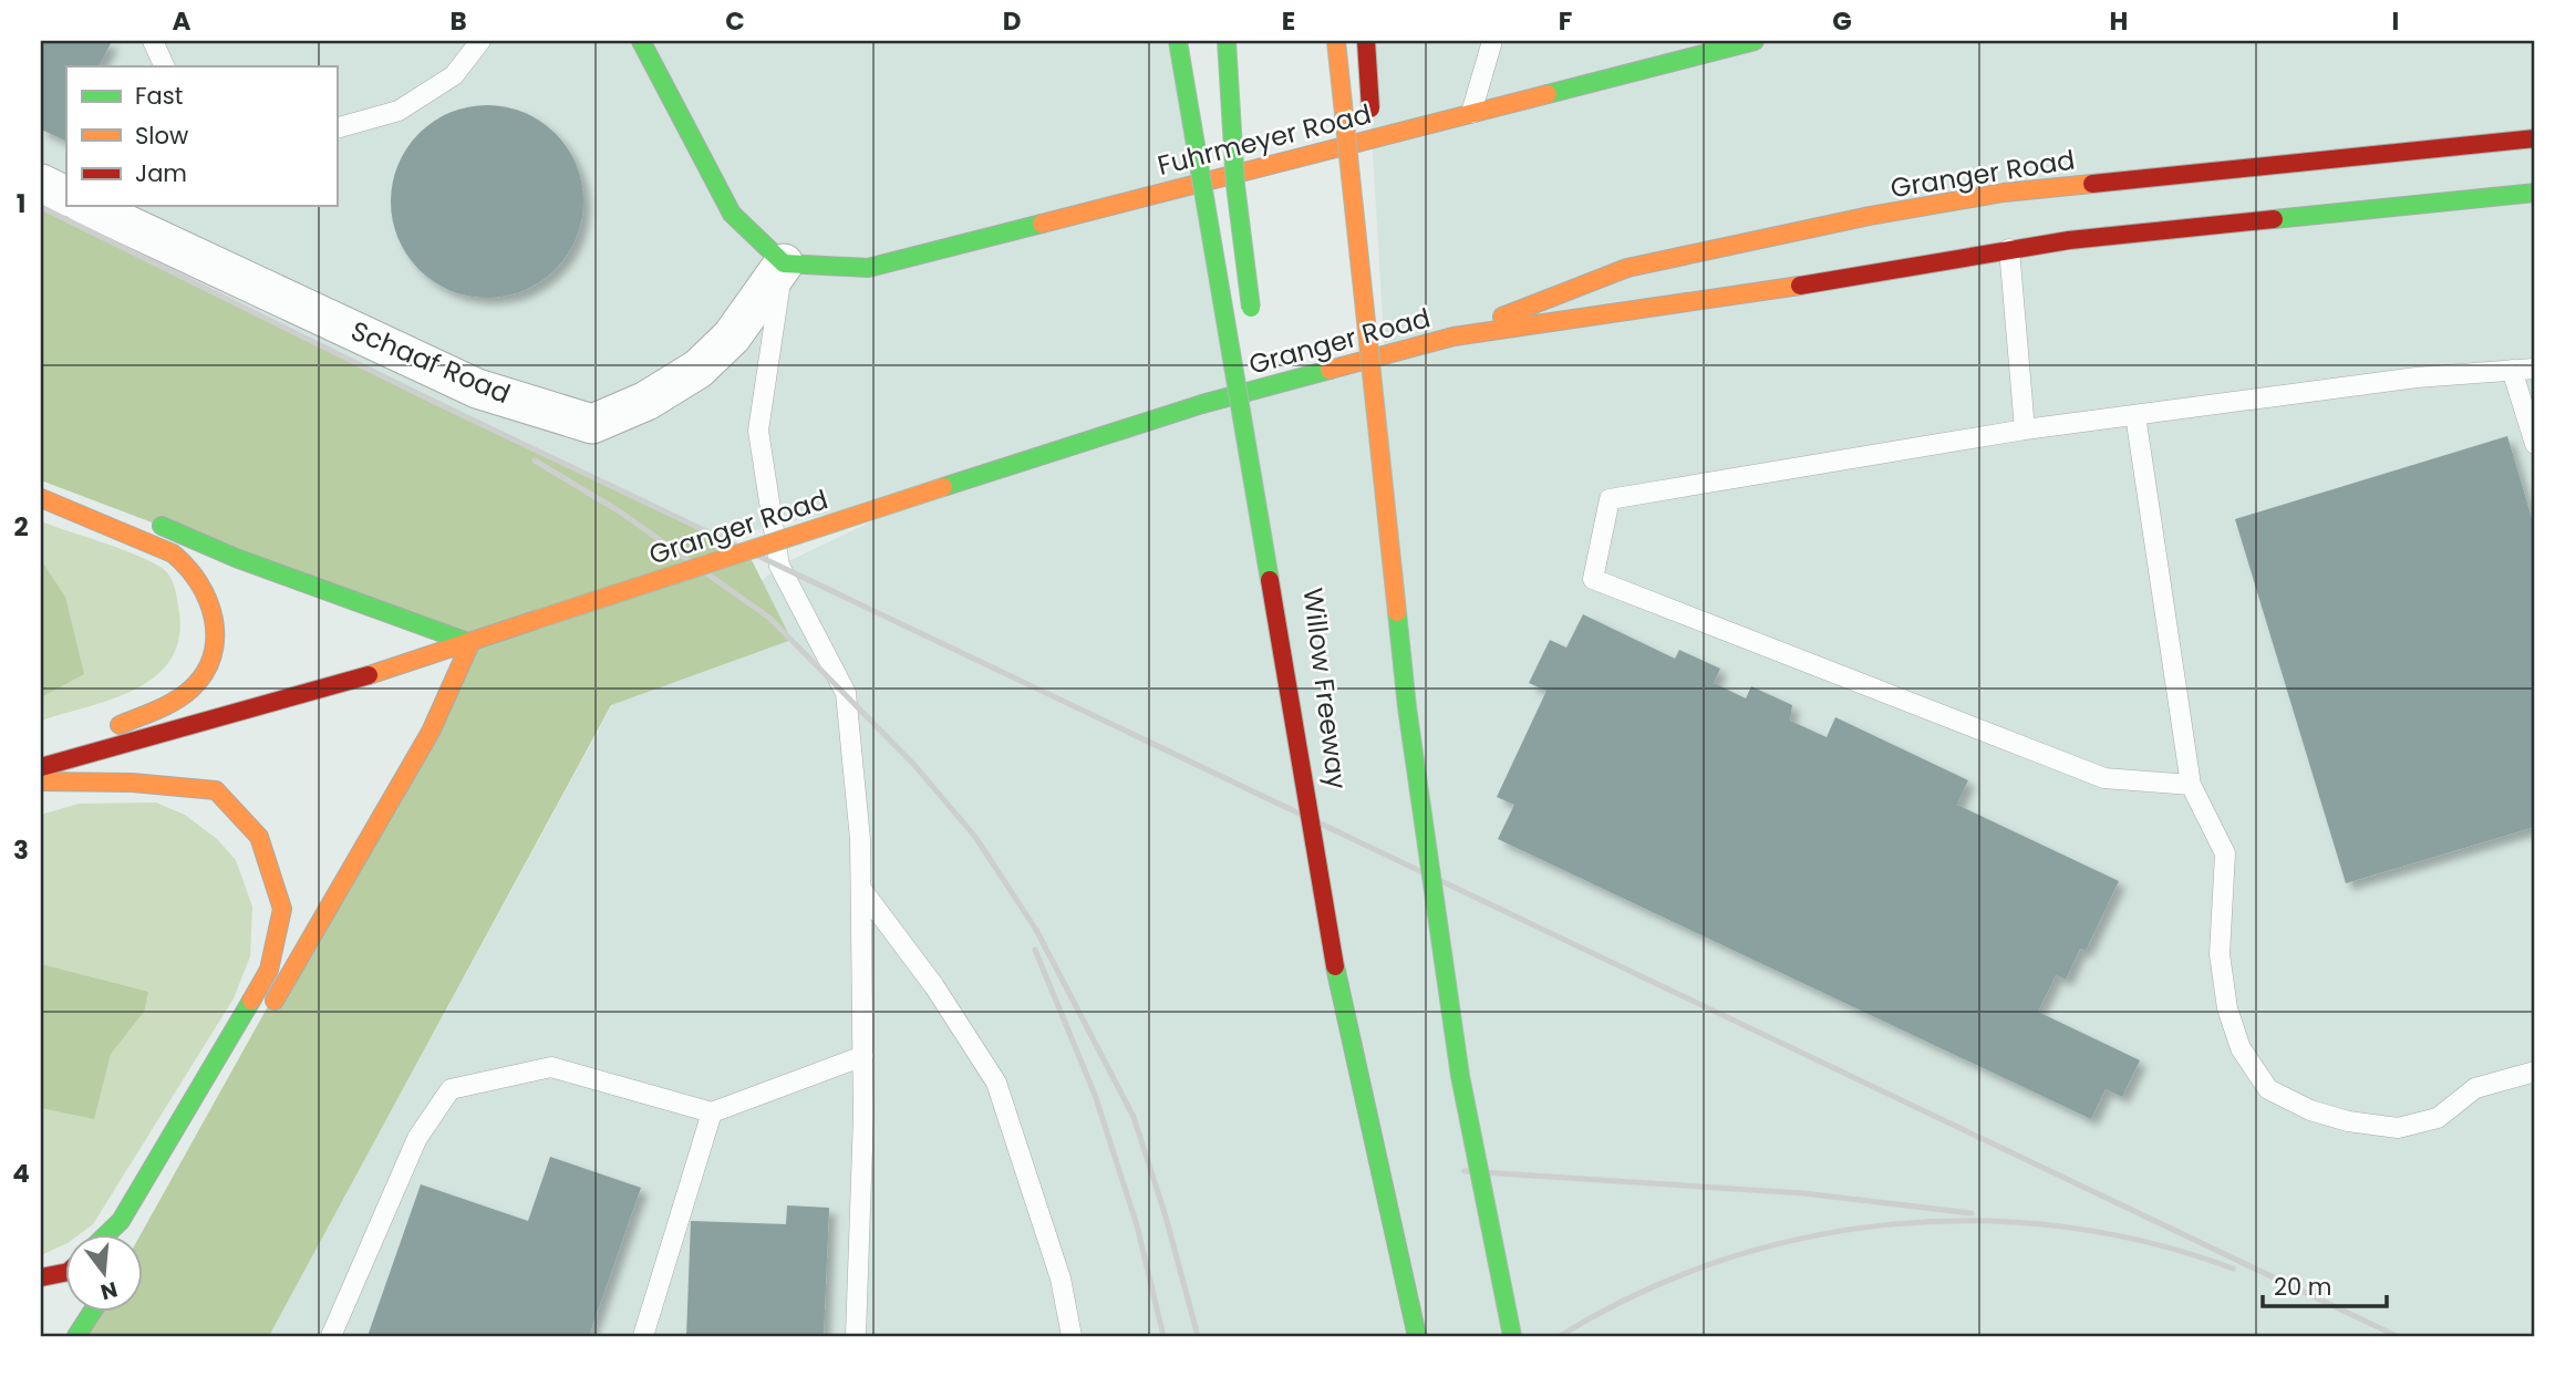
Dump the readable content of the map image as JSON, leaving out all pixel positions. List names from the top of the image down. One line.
{"streets":{"main road":["Fuhrmeyer Road","Granger Road","Willow Freeway"],"street":["Schaaf Road"]},"crossings":[["Fuhrmeyer Road","Schaaf Road"]],"legend":["Fast","Slow","Jam"],"scale_bar":"20 m","north":"bottom","grid":{"columns":["A","B","C","D","E","F","G","H","I"],"rows":["1","2","3","4"]}}
